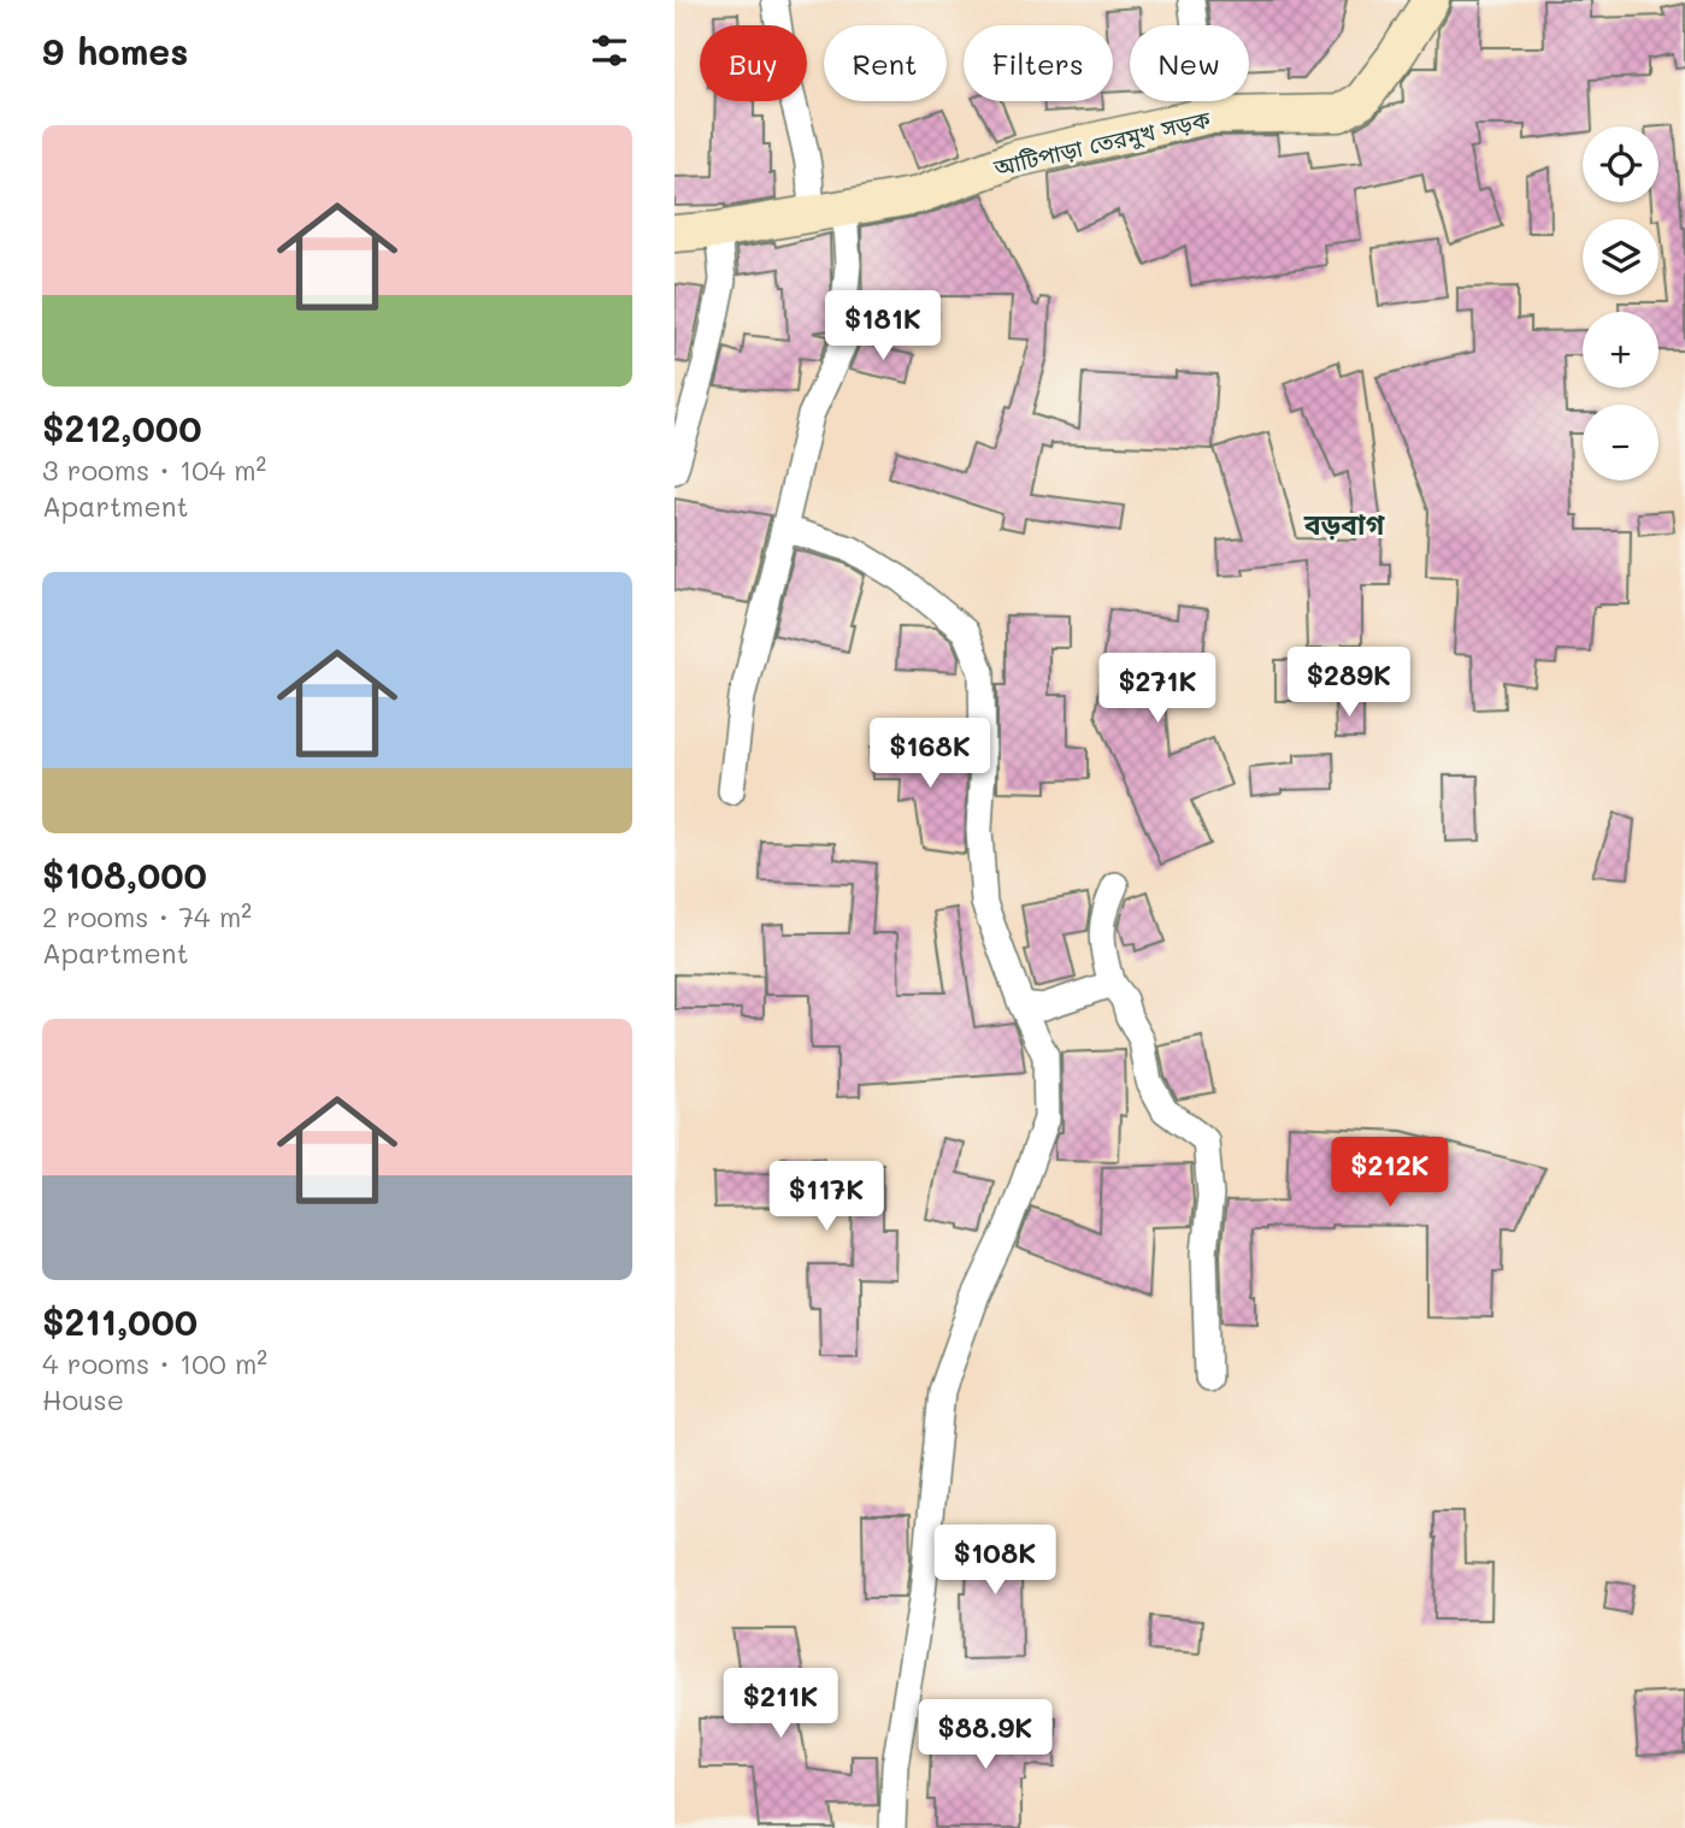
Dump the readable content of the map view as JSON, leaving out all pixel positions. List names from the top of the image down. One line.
{"streets":{"main road":["আটিপাড়া তেরমুখ সড়ক"]},"districts":["বড়বাগ"],"page":{"heading":"9 homes","chip":["Buy","Rent","Filters","New"],"list":[{"name":"$212,000","note":"3 rooms · 104 m² · Apartment"},{"name":"$108,000","note":"2 rooms · 74 m² · Apartment"},{"name":"$211,000","note":"4 rooms · 100 m² · House"}],"map_buttons":["+","−"],"price":["$181K","$289K","$271K","$168K","$212K","$117K","$108K","$211K","$88.9K"]}}
